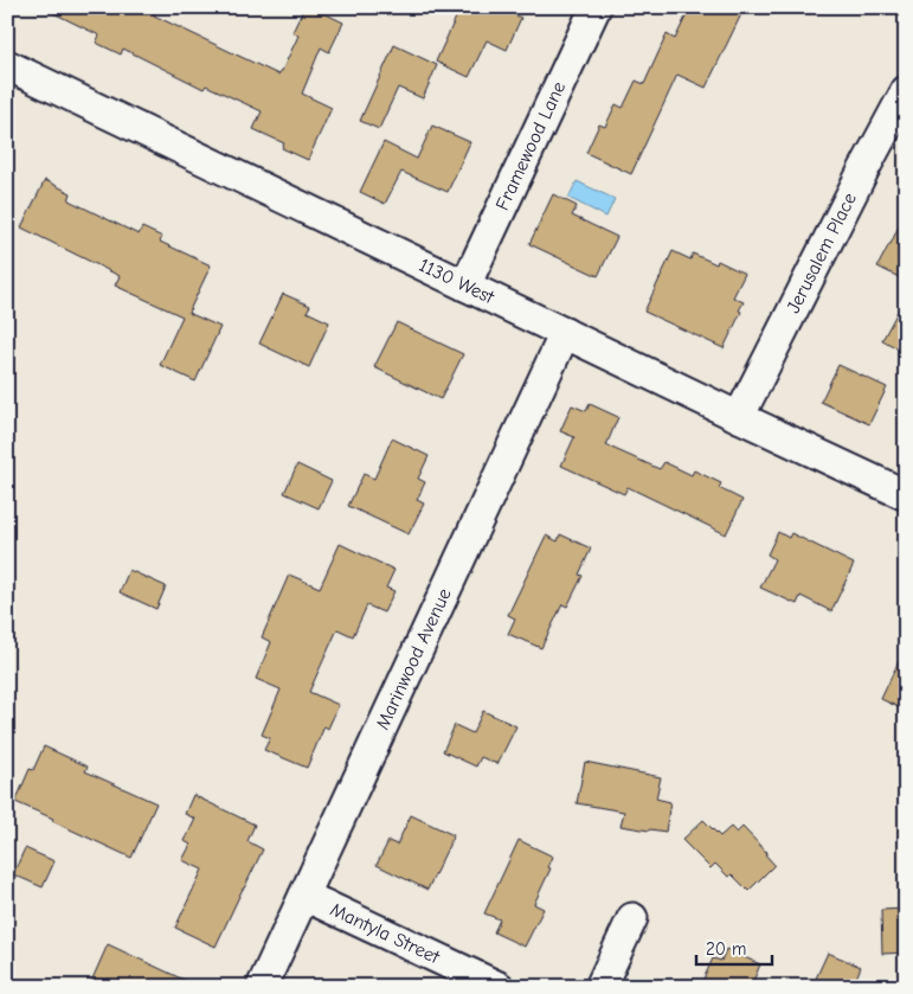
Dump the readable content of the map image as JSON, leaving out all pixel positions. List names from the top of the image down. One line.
{"streets":{"street":["Framewood Lane","Jerusalem Place","1130 West","Marinwood Avenue","Mantyla Street"]},"crossings":[["Framewood Lane","1130 West"],["Jerusalem Place","1130 West"],["1130 West","Marinwood Avenue"],["Marinwood Avenue","Mantyla Street"]],"scale_bar":"20 m"}
